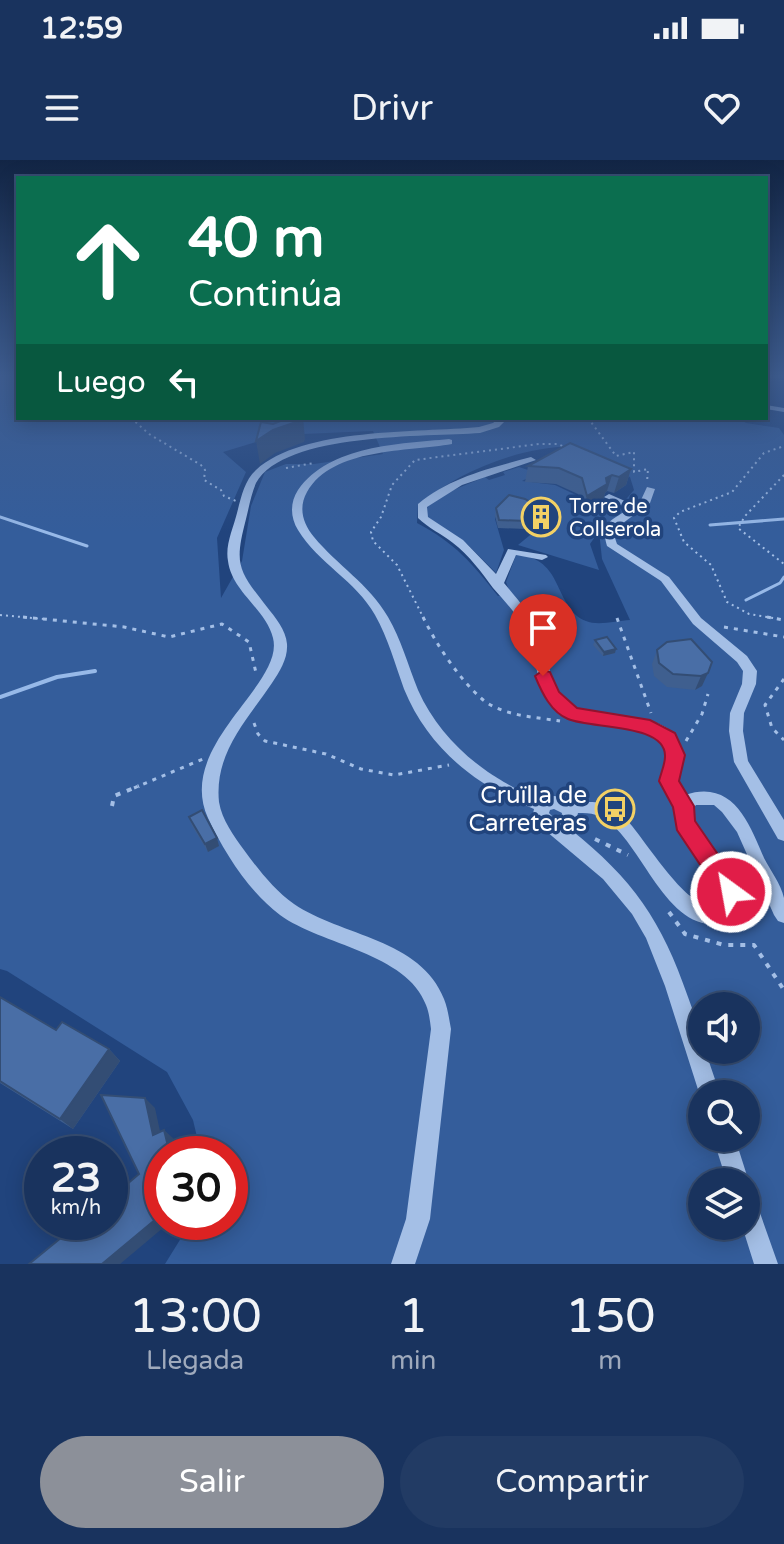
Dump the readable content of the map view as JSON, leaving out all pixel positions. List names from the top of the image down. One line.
{"places":{"building":["Torre de Collserola"],"bus stop":["Cruïlla de Carreteras"]},"page":{"status":"12:59","header":"Drivr","turn":["40 m","Continúa"],"then":"Luego","speed":"23 km/h","limit":"30","eta":["13:00","Llegada","1","min","150","m"],"buttons":["Salir","Compartir"]}}
